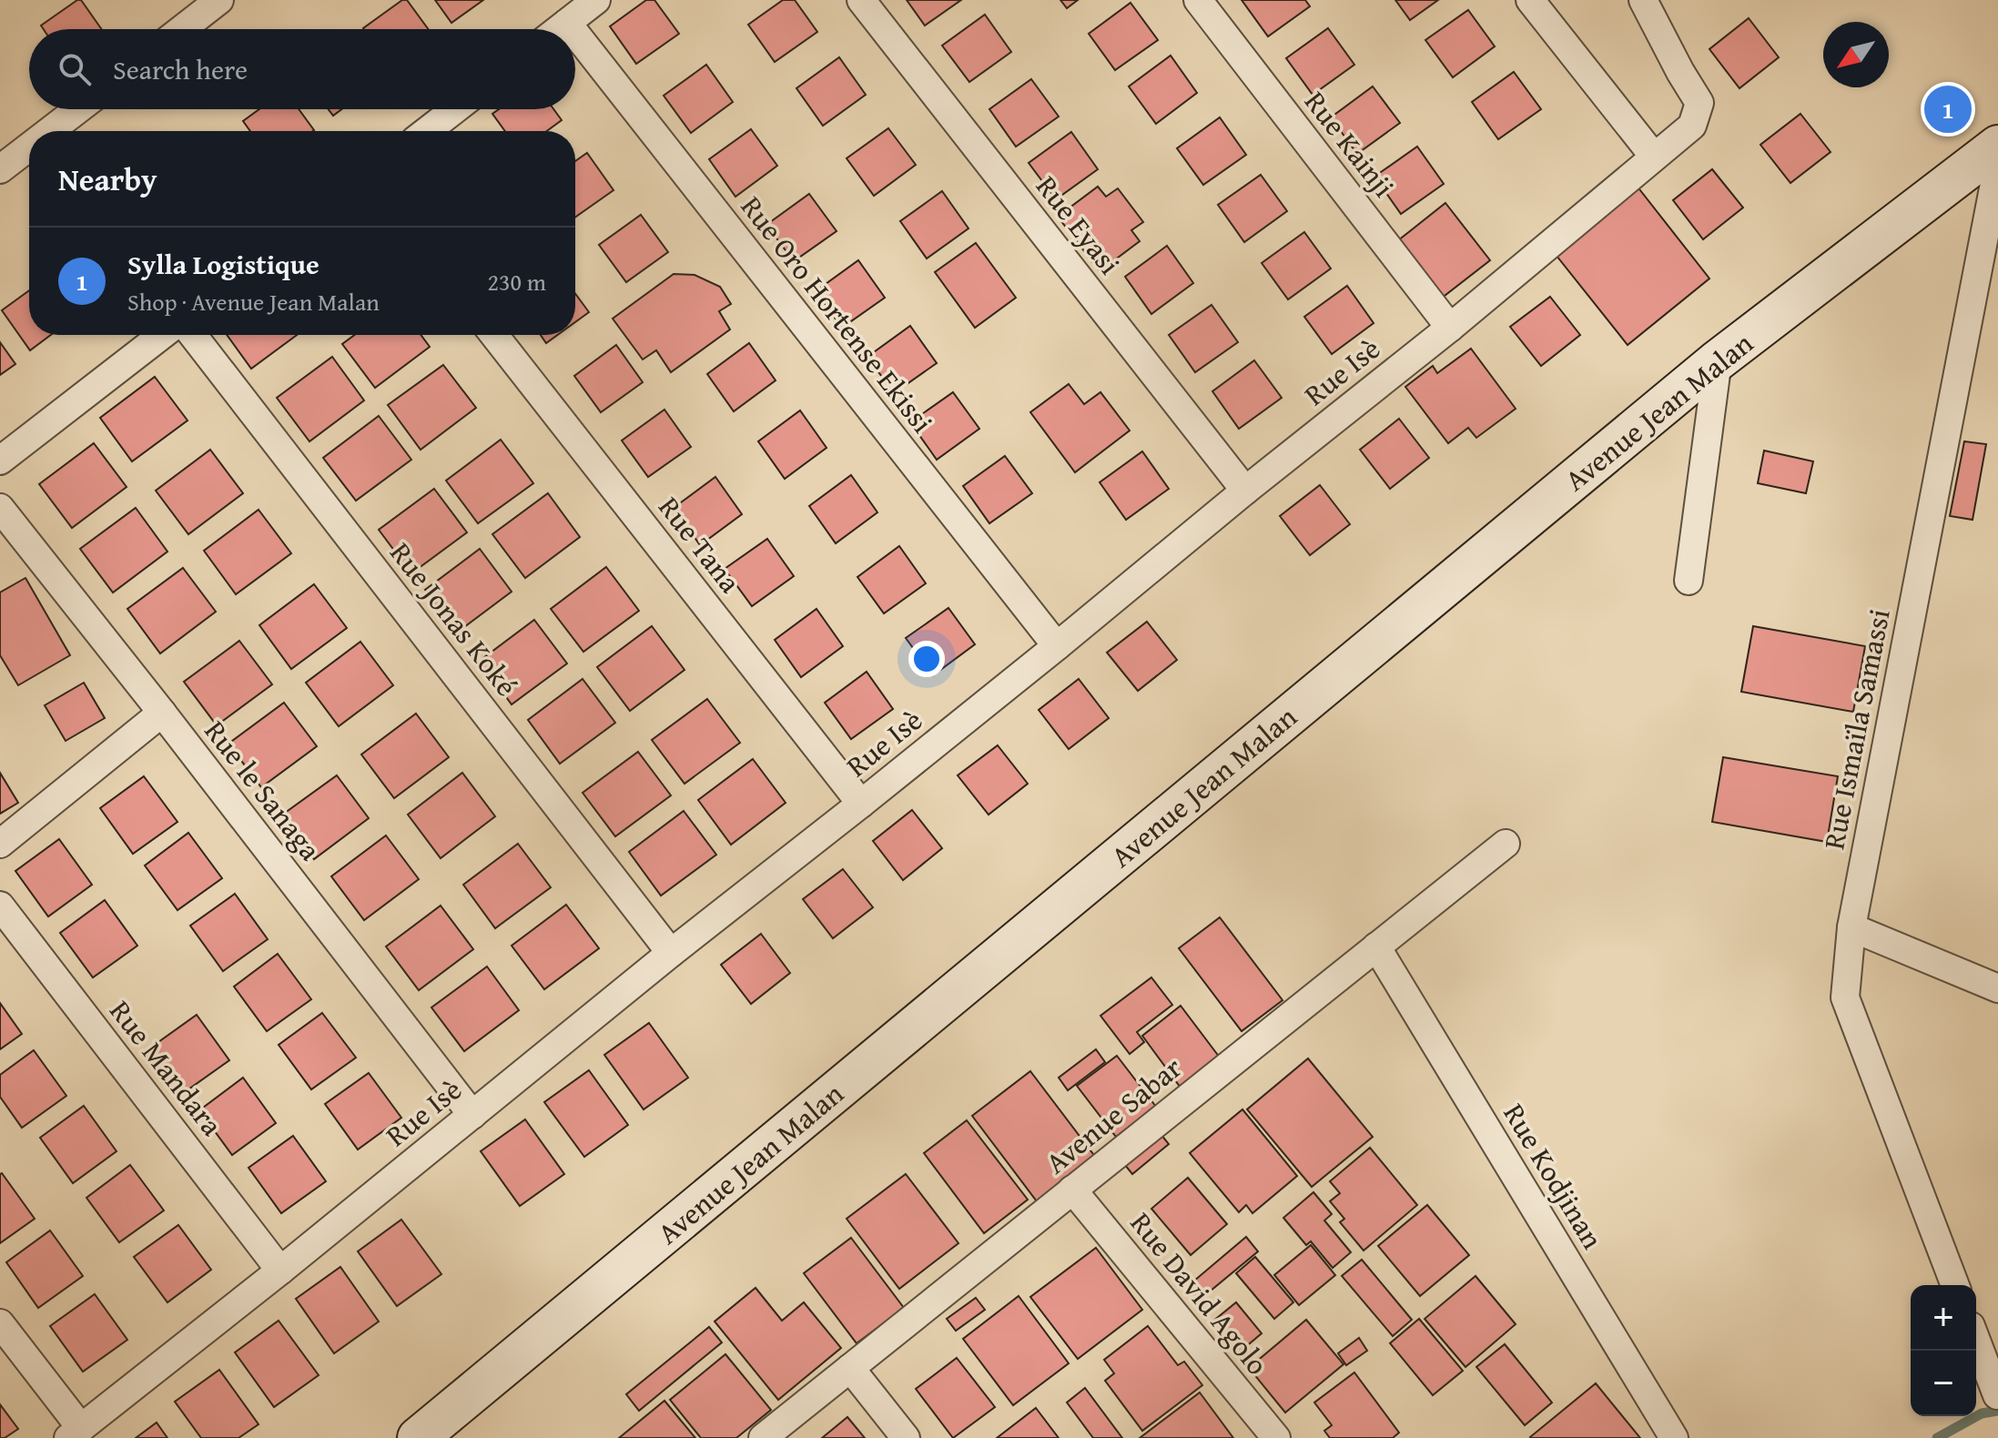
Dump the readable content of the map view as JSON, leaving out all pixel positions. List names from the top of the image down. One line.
{"streets":{"main road":["Avenue Jean Malan"],"street":["Rue Kainji","Rue Eyasi","Rue Oro Hortense Ekissi","Rue Isè","Rue Tana","Rue Jonas Koké","Rue Ismaïla Samassi","Rue le Sanaga","Rue Mandara","Avenue Sabar","Rue Kodjinan","Rue David Agolo"]},"crossings":[["Rue Kainji","Rue Isè"],["Rue Eyasi","Rue Isè"],["Rue Oro Hortense Ekissi","Rue Isè"],["Rue Isè","Rue Tana"],["Rue Isè","Rue Jonas Koké"],["Rue Isè","Rue le Sanaga"],["Rue Isè","Rue Mandara"],["Avenue Sabar","Rue Kodjinan"],["Avenue Sabar","Rue David Agolo"]],"north":"bottom left","page":{"search":"Search here","pins":"1","heading":"Nearby","list":[{"mark":"1","name":"Sylla Logistique","note":"Shop · Avenue Jean Malan","value":"230 m"}],"map_buttons":["+","−"]}}
